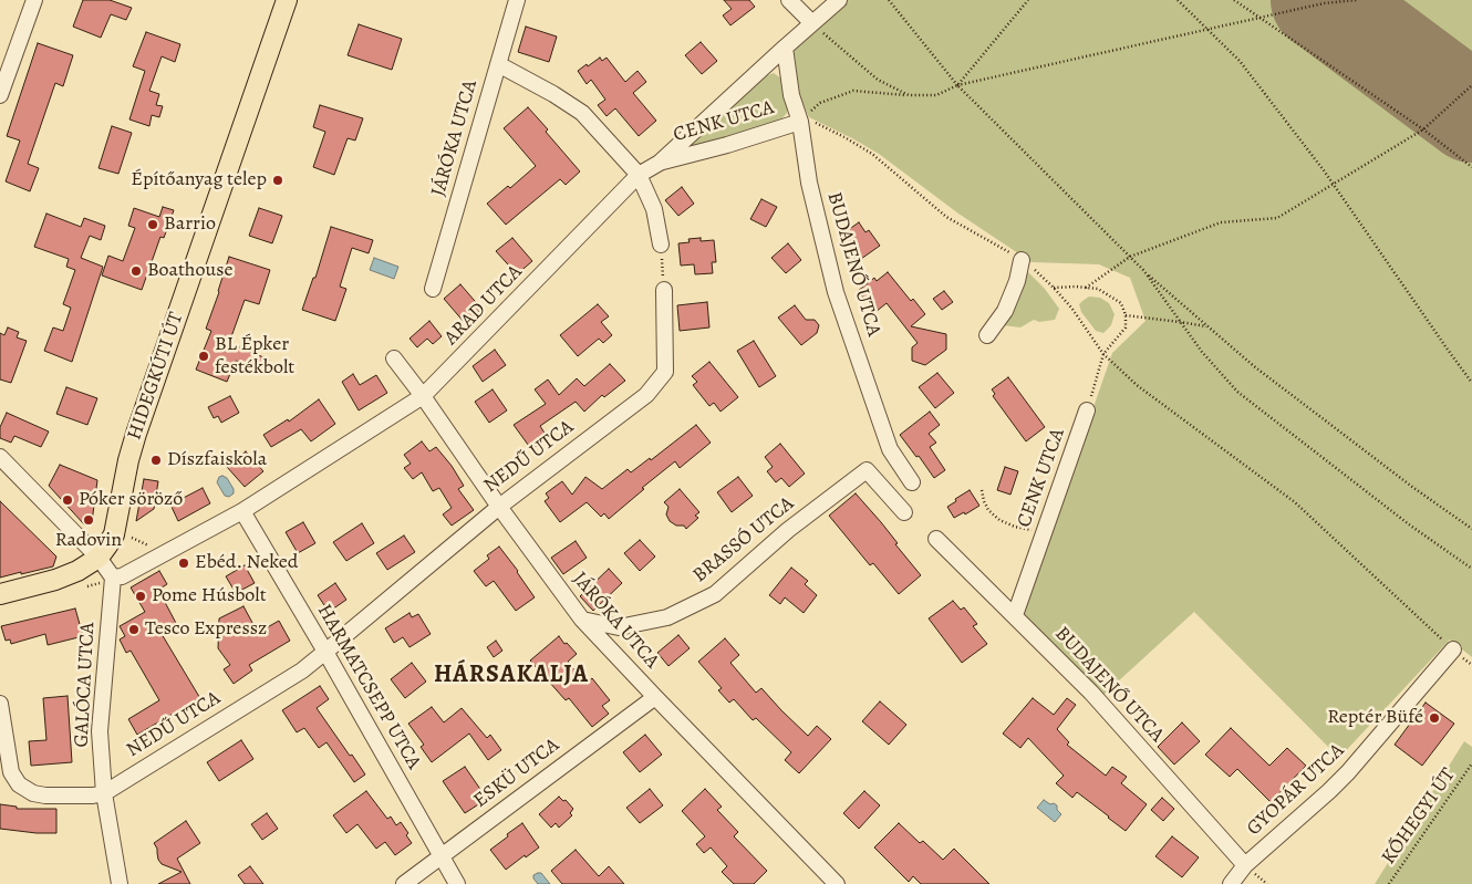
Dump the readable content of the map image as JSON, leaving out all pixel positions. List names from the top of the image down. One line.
{"streets":{"main road":["HIDEGKÚTI ÚT"],"street":["CENK UTCA","JÁRÓKA UTCA","BUDAJENŐ UTCA","ARAD UTCA","NEDŰ UTCA","BRASSÓ UTCA","GALÓCA UTCA","HARMATCSEPP UTCA","ESKÜ UTCA","GYOPÁR UTCA"],"path":["KŐHEGYI ÚT"]},"crossings":[["CENK UTCA","BUDAJENŐ UTCA"],["CENK UTCA","ARAD UTCA"],["JÁRÓKA UTCA","ARAD UTCA"],["JÁRÓKA UTCA","NEDŰ UTCA"],["JÁRÓKA UTCA","BRASSÓ UTCA"],["JÁRÓKA UTCA","ESKÜ UTCA"],["BUDAJENŐ UTCA","ARAD UTCA"],["BUDAJENŐ UTCA","GYOPÁR UTCA"],["ARAD UTCA","GALÓCA UTCA"],["ARAD UTCA","HARMATCSEPP UTCA"],["NEDŰ UTCA","GALÓCA UTCA"],["NEDŰ UTCA","HARMATCSEPP UTCA"],["HARMATCSEPP UTCA","ESKÜ UTCA"]],"districts":["HÁRSAKALJA"],"places":["Építőanyag telep","Barrio","Boathouse","BL Épker festékbolt","Díszfaiskola","Póker söröző","Radovin","Ebéd. Neked","Pome Húsbolt","Tesco Expressz","Reptér Büfé"]}
